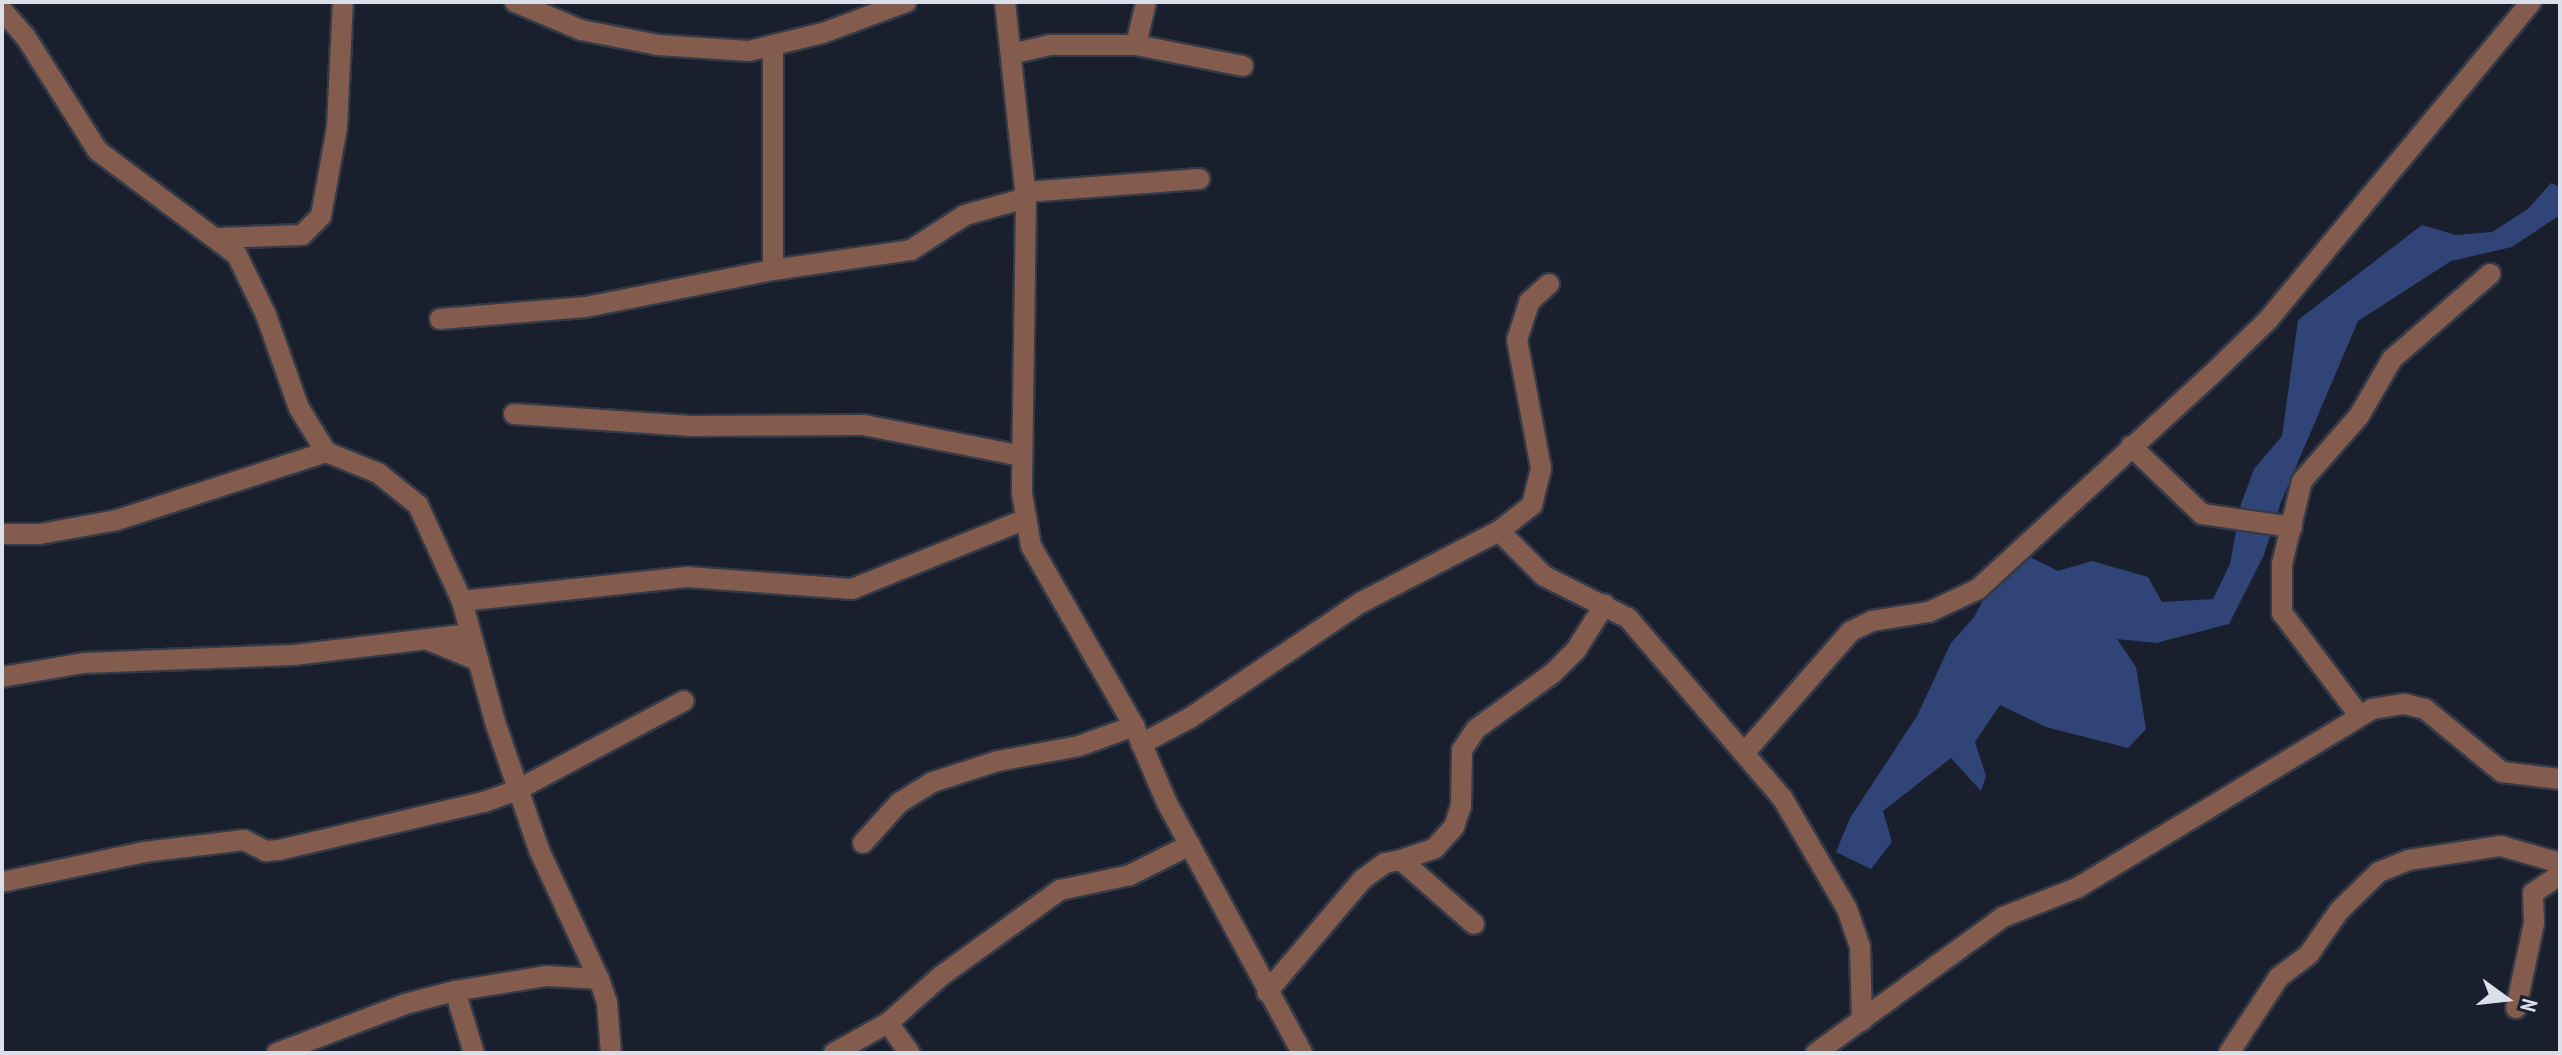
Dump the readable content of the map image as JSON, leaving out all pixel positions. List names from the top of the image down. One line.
{"north":"right"}
